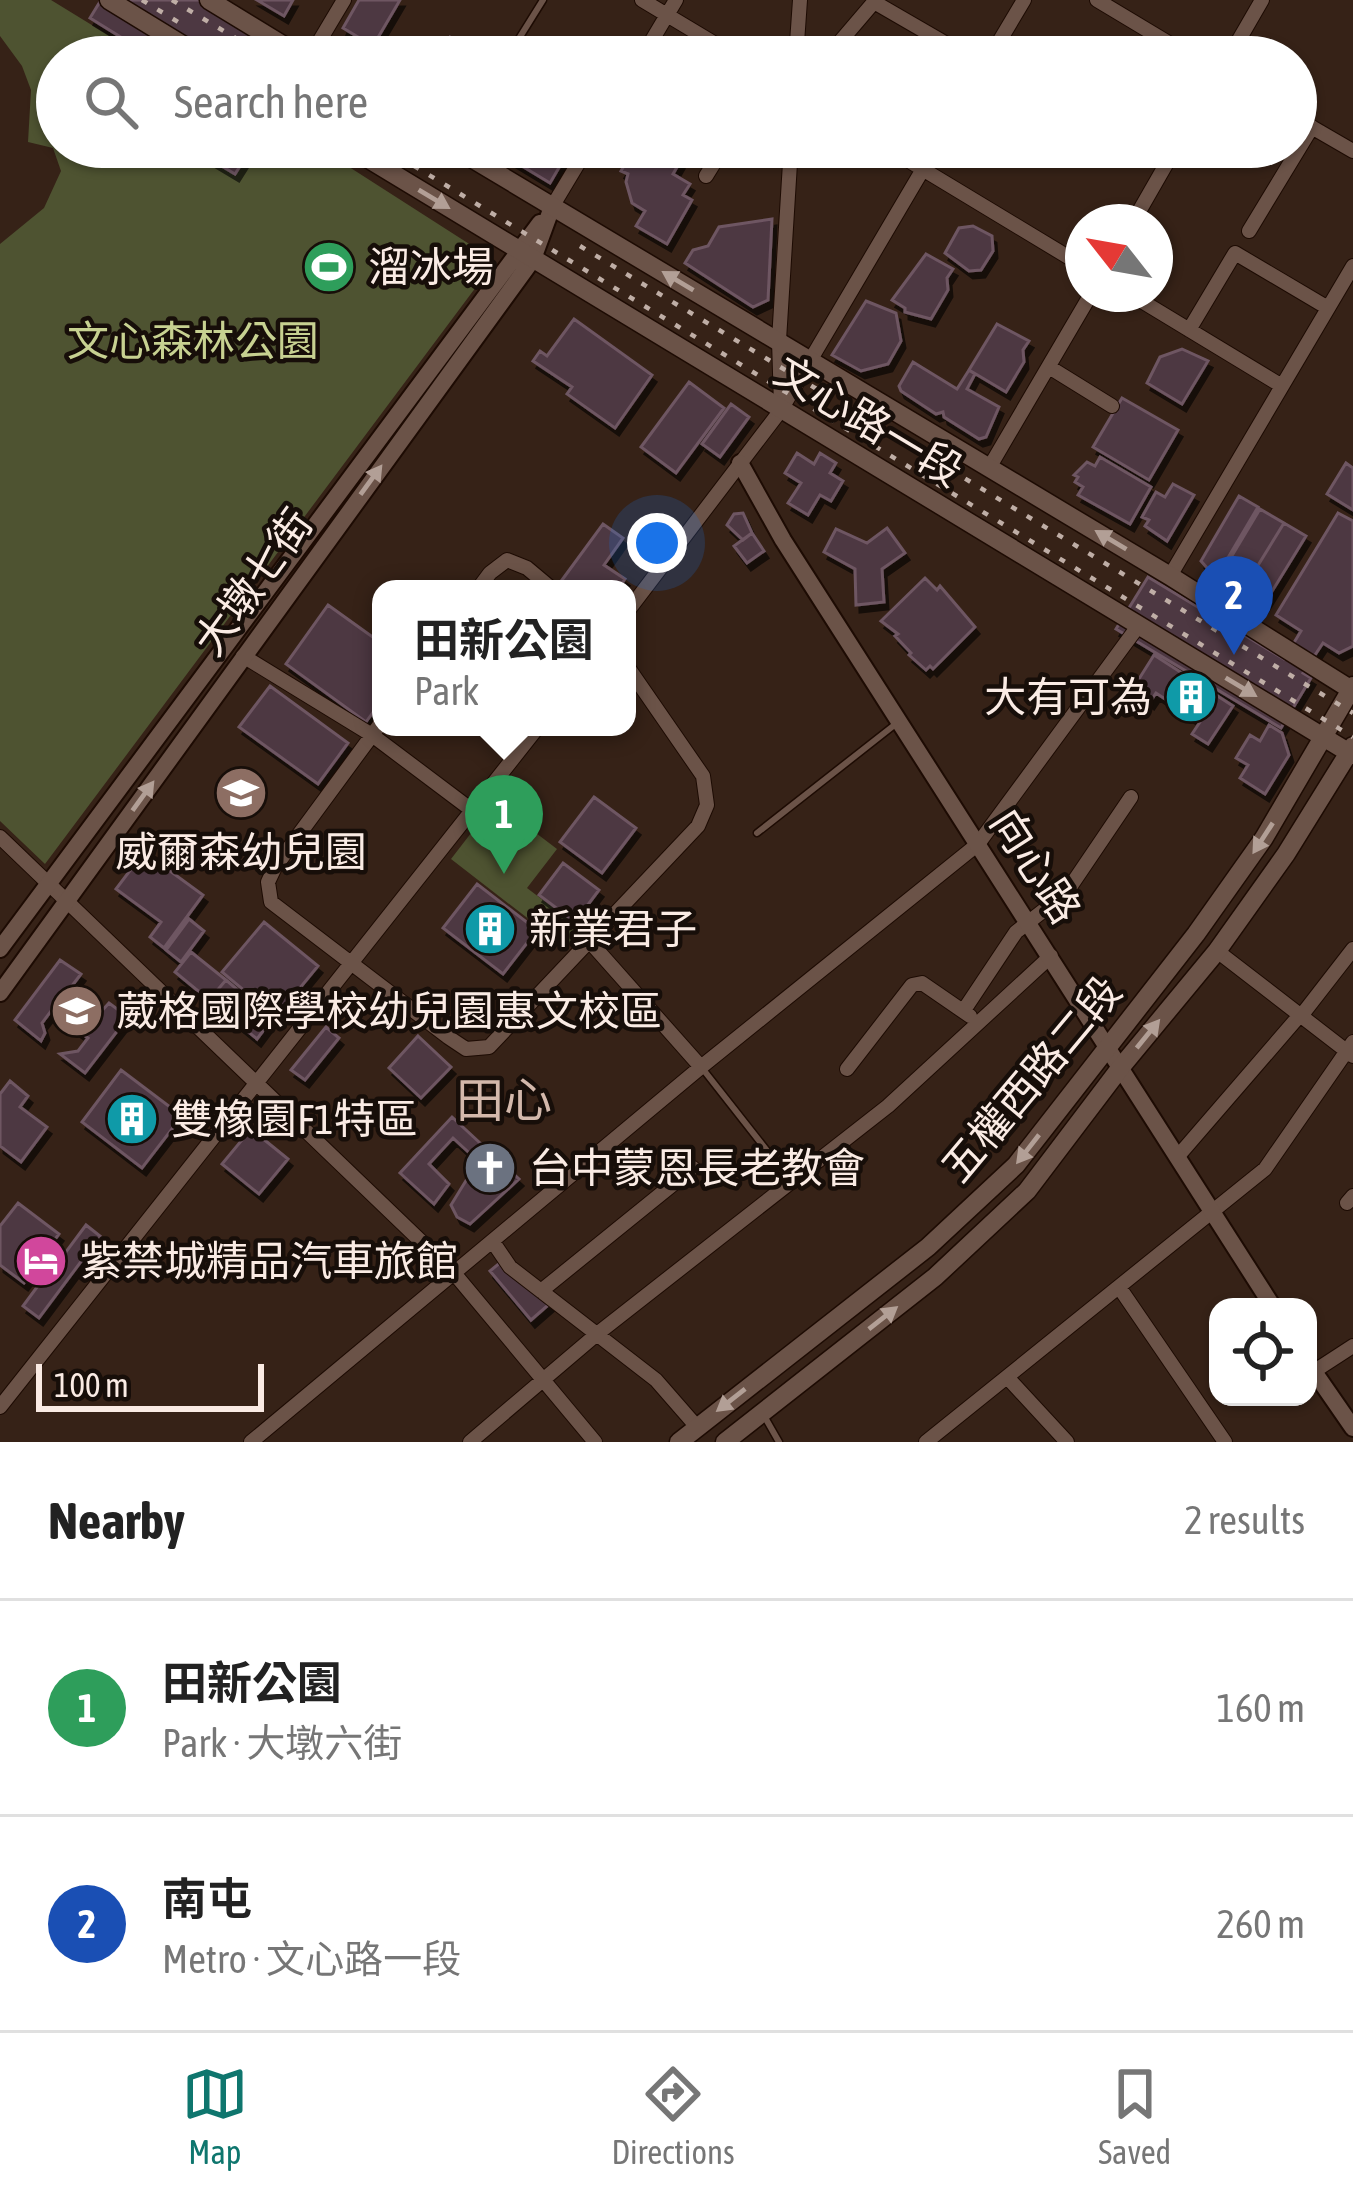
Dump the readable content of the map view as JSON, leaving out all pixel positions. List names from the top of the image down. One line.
{"streets":{"main road":["文心路一段","五權西路二段"],"street":["大墩七街","向心路"]},"crossings":[["文心路一段","大墩七街"],["文心路一段","五權西路二段"],["向心路","五權西路二段"]],"districts":["田心"],"parks":["文心森林公園"],"places":{"sports":["溜冰場"],"building":["大有可為","新業君子","雙橡園F1特區"],"school or university":["威爾森幼兒園","葳格國際學校幼兒園惠文校區"],"church":["台中蒙恩長老教會"],"hotel":["紫禁城精品汽車旅館"]},"scale_bar":"100 m","north":"top left","page":{"search":"Search here","pins":["2","1"],"popup":["田新公園","Park"],"scale":"100 m","heading":["Nearby","2 results"],"list":[{"mark":"1","name":"田新公園","note":"Park · 大墩六街","value":"160 m"},{"mark":"2","name":"南屯","note":"Metro · 文心路一段","value":"260 m"}],"nav":["Map","Directions","Saved"]}}
